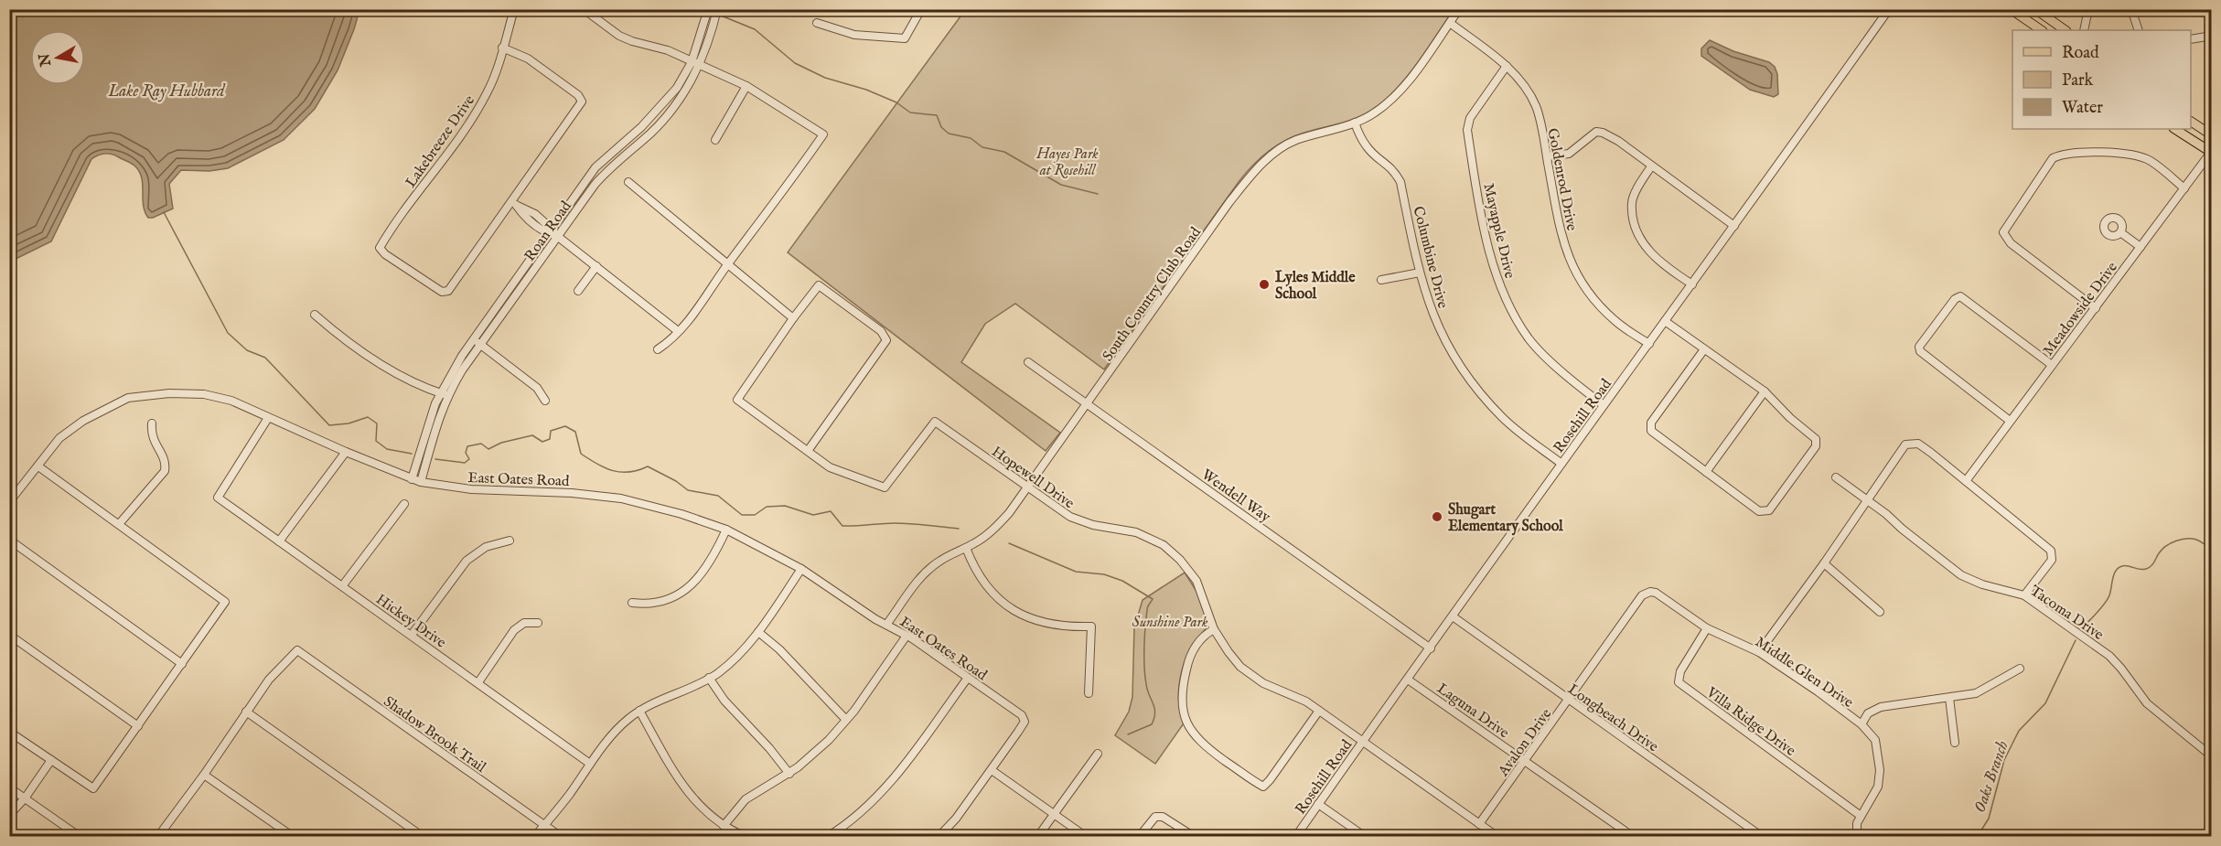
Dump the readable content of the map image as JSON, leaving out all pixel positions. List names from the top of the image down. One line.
{"streets":{"street":["Lakebreeze Drive","Goldenrod Drive","Roan Road","Mayapple Drive","Columbine Drive","South Country Club Road","Meadowside Drive","Rosehill Road","Hopewell Drive","East Oates Road","Wendell Way","Tacoma Drive","Hickey Drive","Middle Glen Drive","Laguna Drive","Longbeach Drive","Villa Ridge Drive","Shadow Brook Trail","Avalon Drive"]},"crossings":[["Goldenrod Drive","Mayapple Drive"],["Goldenrod Drive","South Country Club Road"],["Goldenrod Drive","Rosehill Road"],["Roan Road","East Oates Road"],["Mayapple Drive","Rosehill Road"],["Columbine Drive","South Country Club Road"],["Columbine Drive","Rosehill Road"],["South Country Club Road","Hopewell Drive"],["South Country Club Road","East Oates Road"],["South Country Club Road","Wendell Way"],["Rosehill Road","Hopewell Drive"],["Rosehill Road","Wendell Way"],["Rosehill Road","Laguna Drive"],["Rosehill Road","Longbeach Drive"],["Hopewell Drive","Avalon Drive"],["East Oates Road","Hickey Drive"],["Middle Glen Drive","Villa Ridge Drive"],["Middle Glen Drive","Avalon Drive"],["Laguna Drive","Avalon Drive"],["Longbeach Drive","Avalon Drive"]],"water":["Lake Ray Hubbard","Oaks Branch"],"parks":["Hayes Park at Rosehill","Sunshine Park"],"places":["Lyles Middle School","Shugart Elementary School"],"legend":["Road","Park","Water"],"north":"left"}
